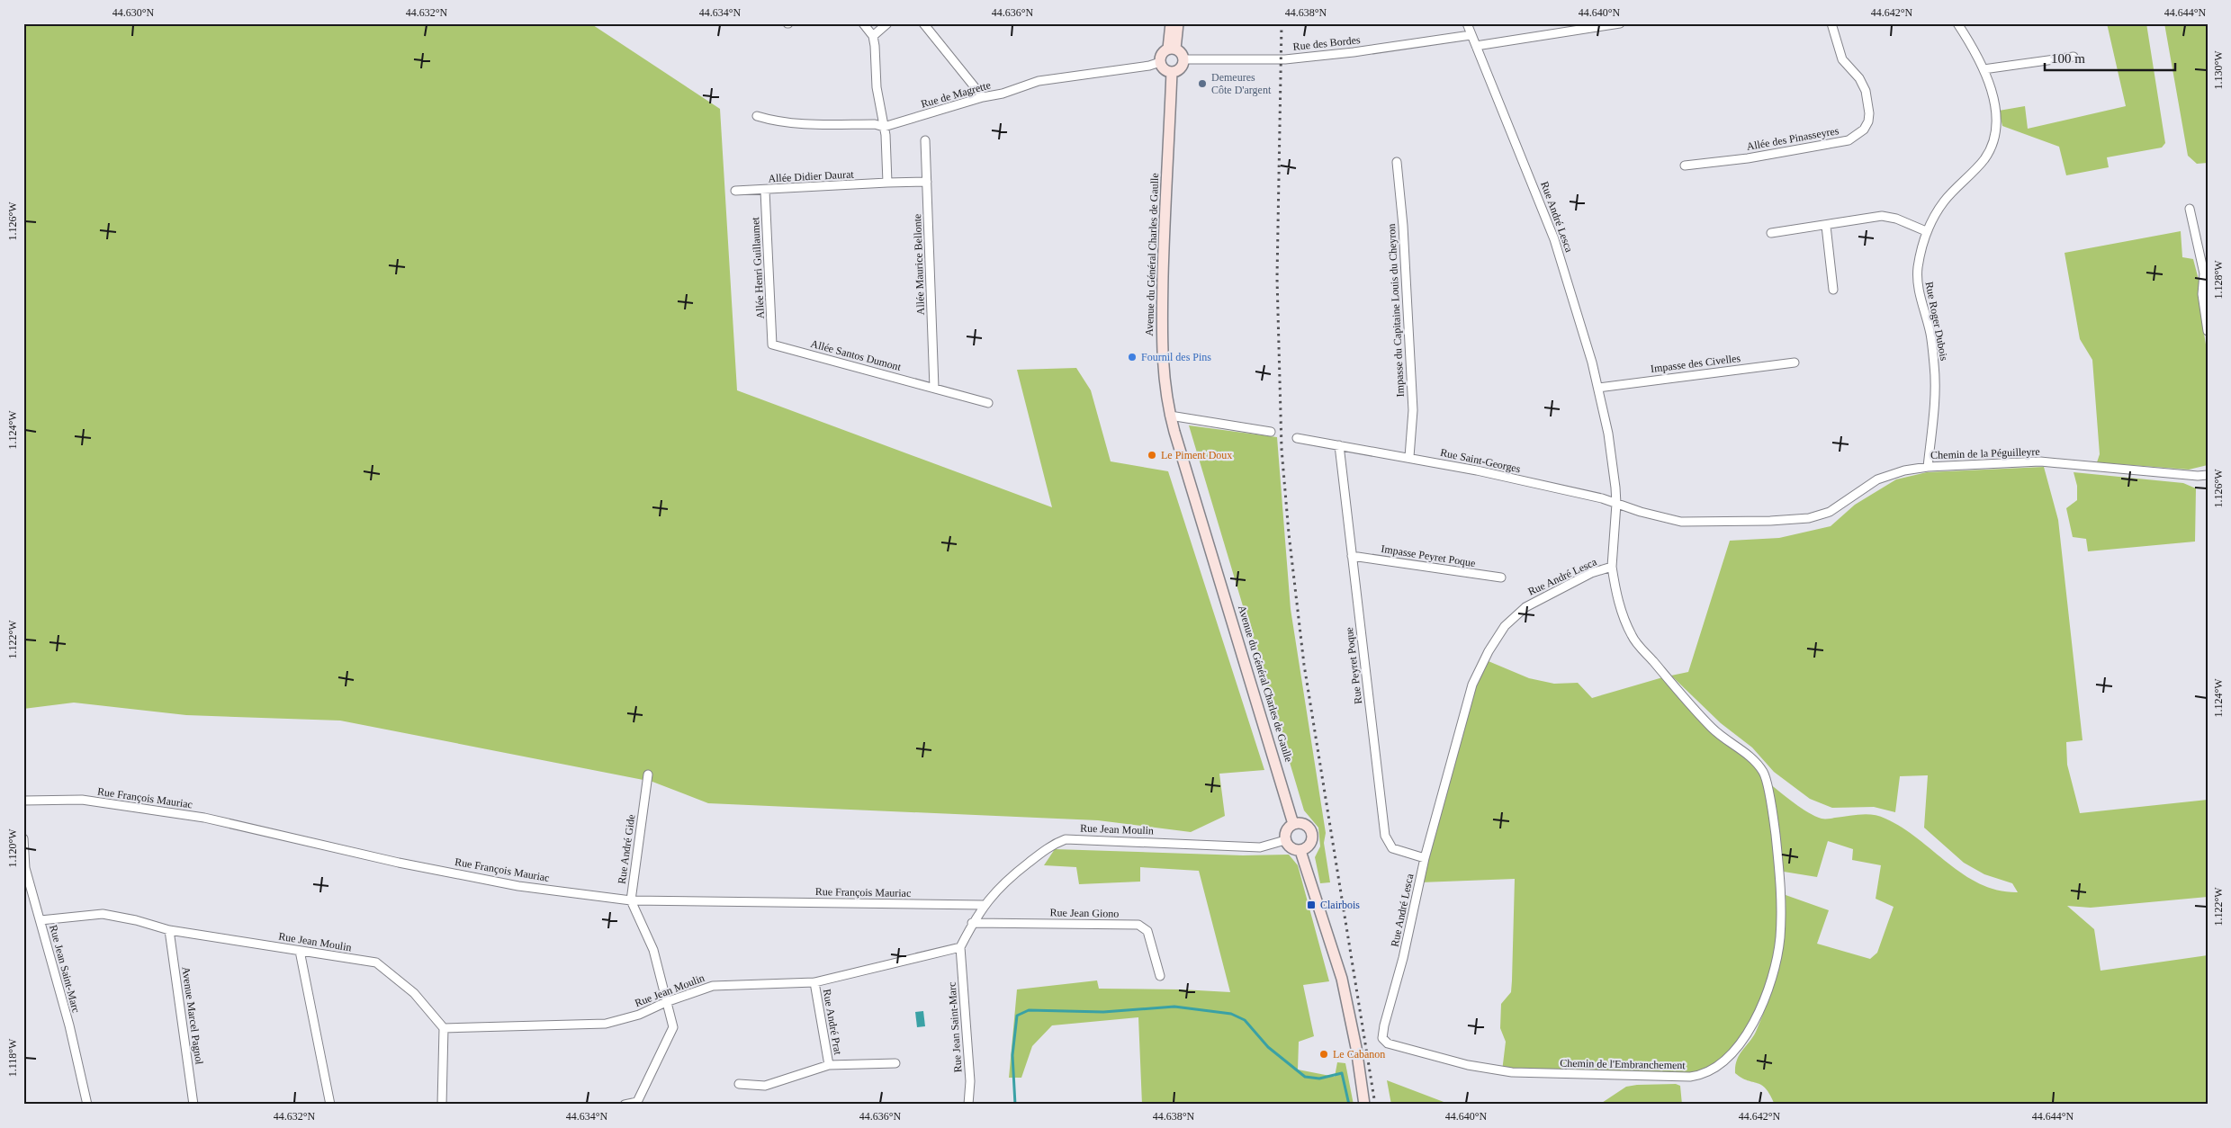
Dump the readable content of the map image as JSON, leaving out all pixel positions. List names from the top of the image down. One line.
{"streets":{"main road":["Avenue du Général Charles de Gaulle"],"street":["Rue des Bordes","Rue de Magrette","Allée des Pinasseyres","Allée Didier Daurat","Rue André Lesca","Allée Maurice Bellonte","Allée Henri Guillaumet","Impasse du Capitaine Louis du Cheyron","Rue Roger Dubois","Allée Santos Dumont","Impasse des Civelles","Chemin de la Péguilleyre","Rue Saint-Georges","Impasse Peyret Poque","Rue Peyret Poque","Rue François Mauriac","Rue Jean Moulin","Rue André Gide","Rue Jean Giono","Rue Jean Saint-Marc","Avenue Marcel Pagnol","Rue André Prat","Chemin de l'Embranchement"]},"crossings":[["Rue des Bordes","Rue de Magrette"],["Rue des Bordes","Rue André Lesca"],["Rue des Bordes","Avenue du Général Charles de Gaulle"],["Rue de Magrette","Avenue du Général Charles de Gaulle"],["Allée Didier Daurat","Allée Maurice Bellonte"],["Allée Didier Daurat","Allée Henri Guillaumet"],["Rue André Lesca","Impasse des Civelles"],["Rue André Lesca","Chemin de la Péguilleyre"],["Rue André Lesca","Rue Saint-Georges"],["Rue André Lesca","Rue Peyret Poque"],["Rue André Lesca","Chemin de l'Embranchement"],["Avenue du Général Charles de Gaulle","Rue Jean Moulin"],["Allée Maurice Bellonte","Allée Santos Dumont"],["Allée Henri Guillaumet","Allée Santos Dumont"],["Impasse du Capitaine Louis du Cheyron","Rue Saint-Georges"],["Rue Roger Dubois","Chemin de la Péguilleyre"],["Chemin de la Péguilleyre","Rue Saint-Georges"],["Rue Saint-Georges","Rue Peyret Poque"],["Impasse Peyret Poque","Rue Peyret Poque"],["Rue François Mauriac","Rue Jean Moulin"],["Rue François Mauriac","Rue André Gide"],["Rue Jean Moulin","Rue André Gide"],["Rue Jean Moulin","Rue Jean Giono"],["Rue Jean Moulin","Rue Jean Saint-Marc"],["Rue Jean Moulin","Avenue Marcel Pagnol"],["Rue Jean Moulin","Rue André Prat"]],"places":{"other":["Demeures Côte D'argent","Fournil des Pins","Le Piment Doux","Le Cabanon"],"transit":["Clairbois"]},"scale_bar":"100 m","coordinates":["44.630°N","44.632°N","44.634°N","44.636°N","44.638°N","44.640°N","44.642°N","44.644°N","1.130°W","1.126°W","1.128°W","1.124°W","1.122°W","1.120°W","1.118°W"]}
